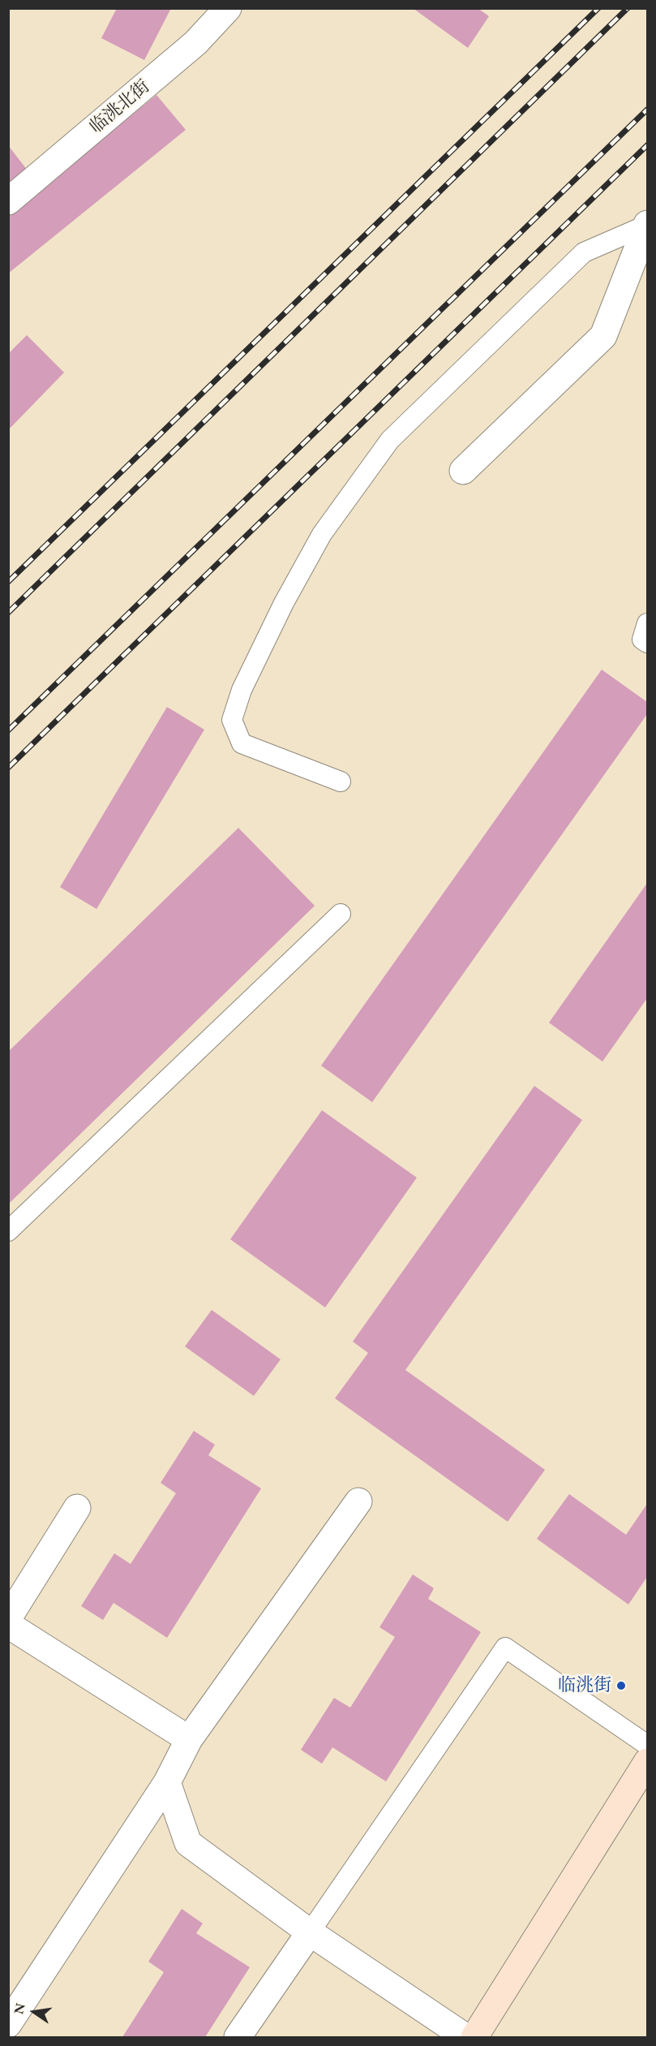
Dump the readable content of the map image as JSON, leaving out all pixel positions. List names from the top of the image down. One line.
{"streets":{"street":["临洮北街"]},"places":["临洮街"],"north":"left"}
